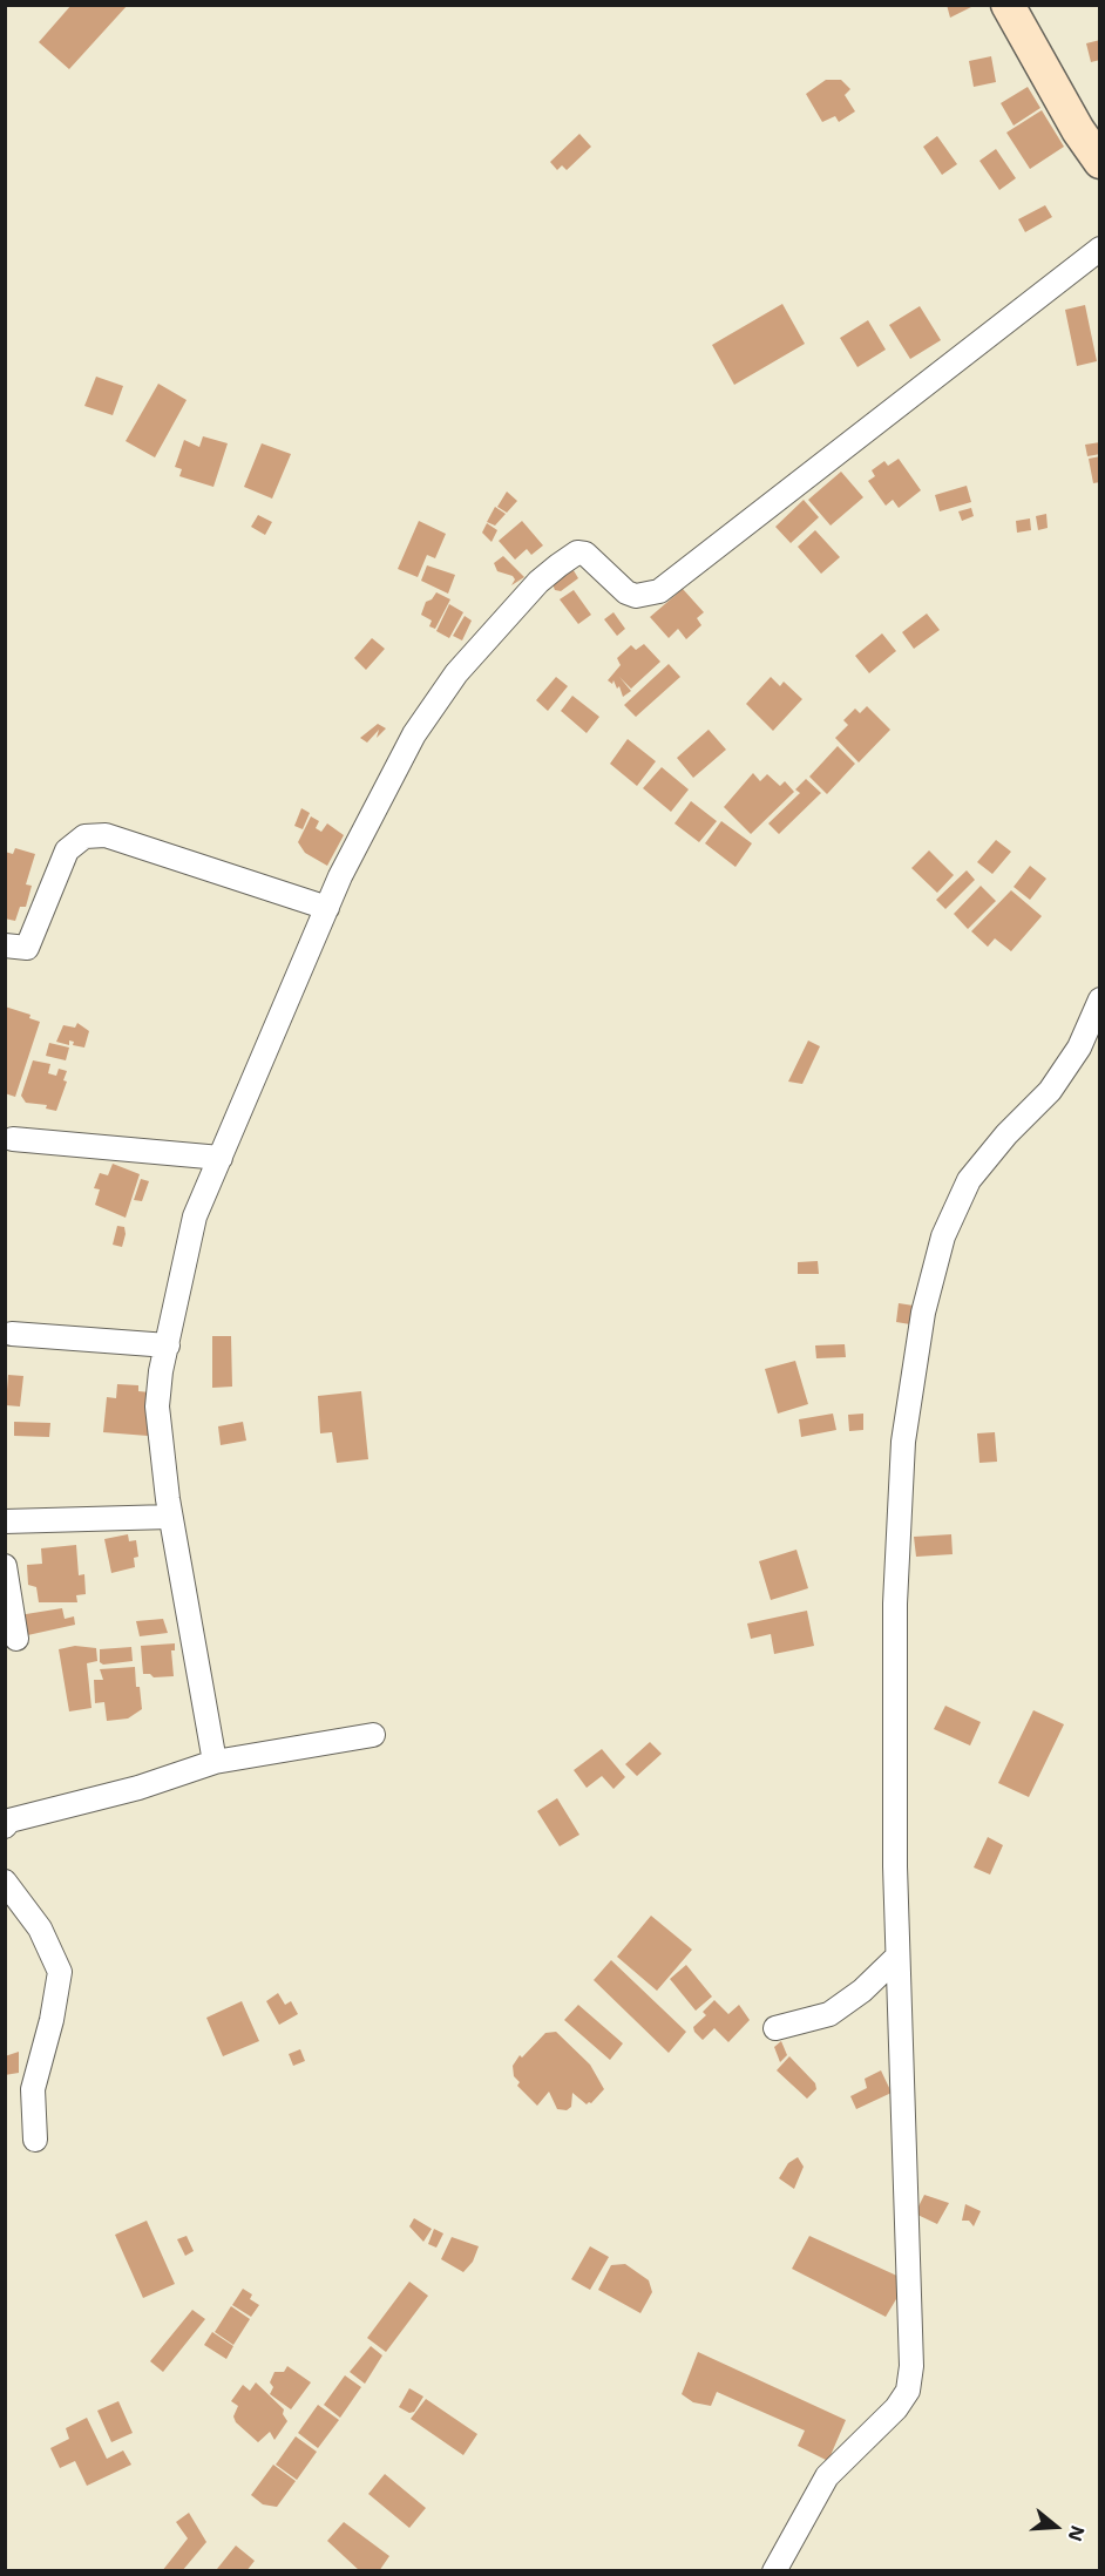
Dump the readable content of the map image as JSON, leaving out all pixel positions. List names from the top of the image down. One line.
{"north":"right"}
